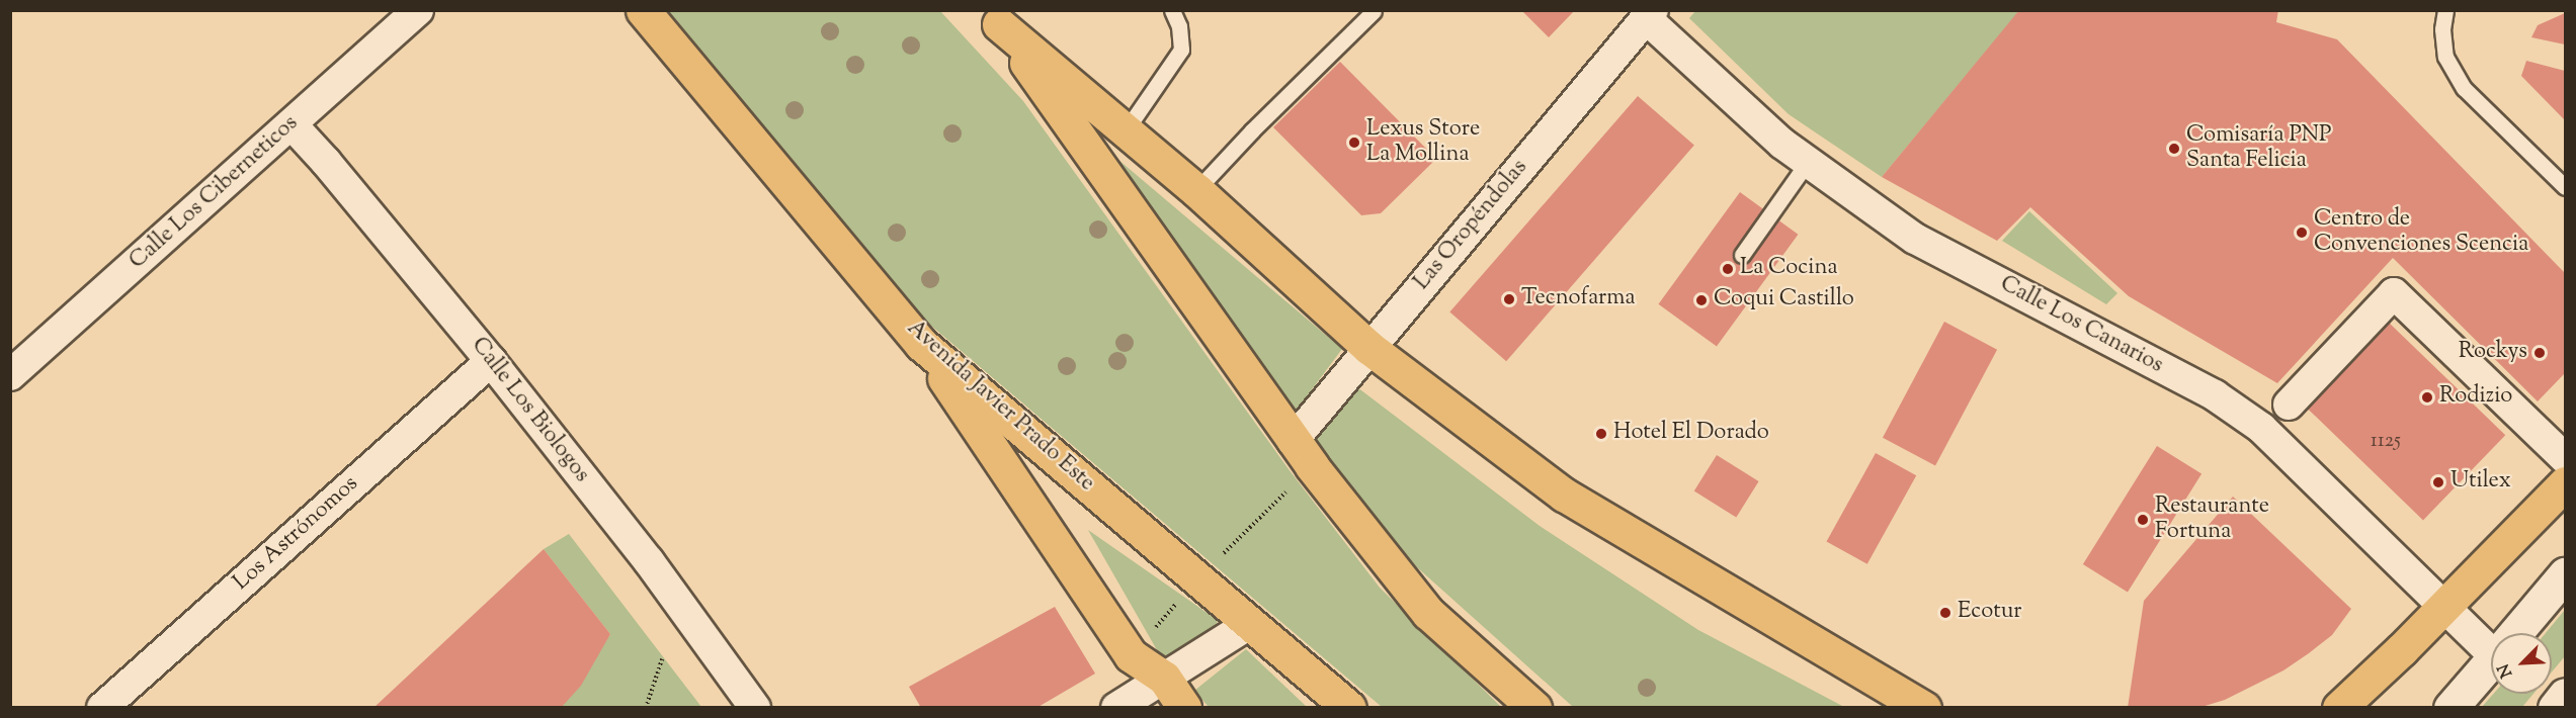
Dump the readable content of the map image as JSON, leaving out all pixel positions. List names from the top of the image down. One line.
{"streets":{"main road":["Avenida Javier Prado Este"],"street":["Calle Los Ciberneticos","Las Oropéndolas","Calle Los Canarios","Calle Los Biologos","Los Astrónomos"]},"crossings":[["Calle Los Ciberneticos","Calle Los Biologos"],["Las Oropéndolas","Calle Los Canarios"],["Calle Los Biologos","Los Astrónomos"]],"places":["Lexus Store La Mollina","Comisaría PNP Santa Felicia","Centro de Convenciones Scencia","La Cocina","Tecnofarma","Coqui Castillo","Rockys","Rodizio","Hotel El Dorado","Utilex","Restaurante Fortuna","Ecotur"],"house_numbers":["1125"],"north":"bottom left"}
